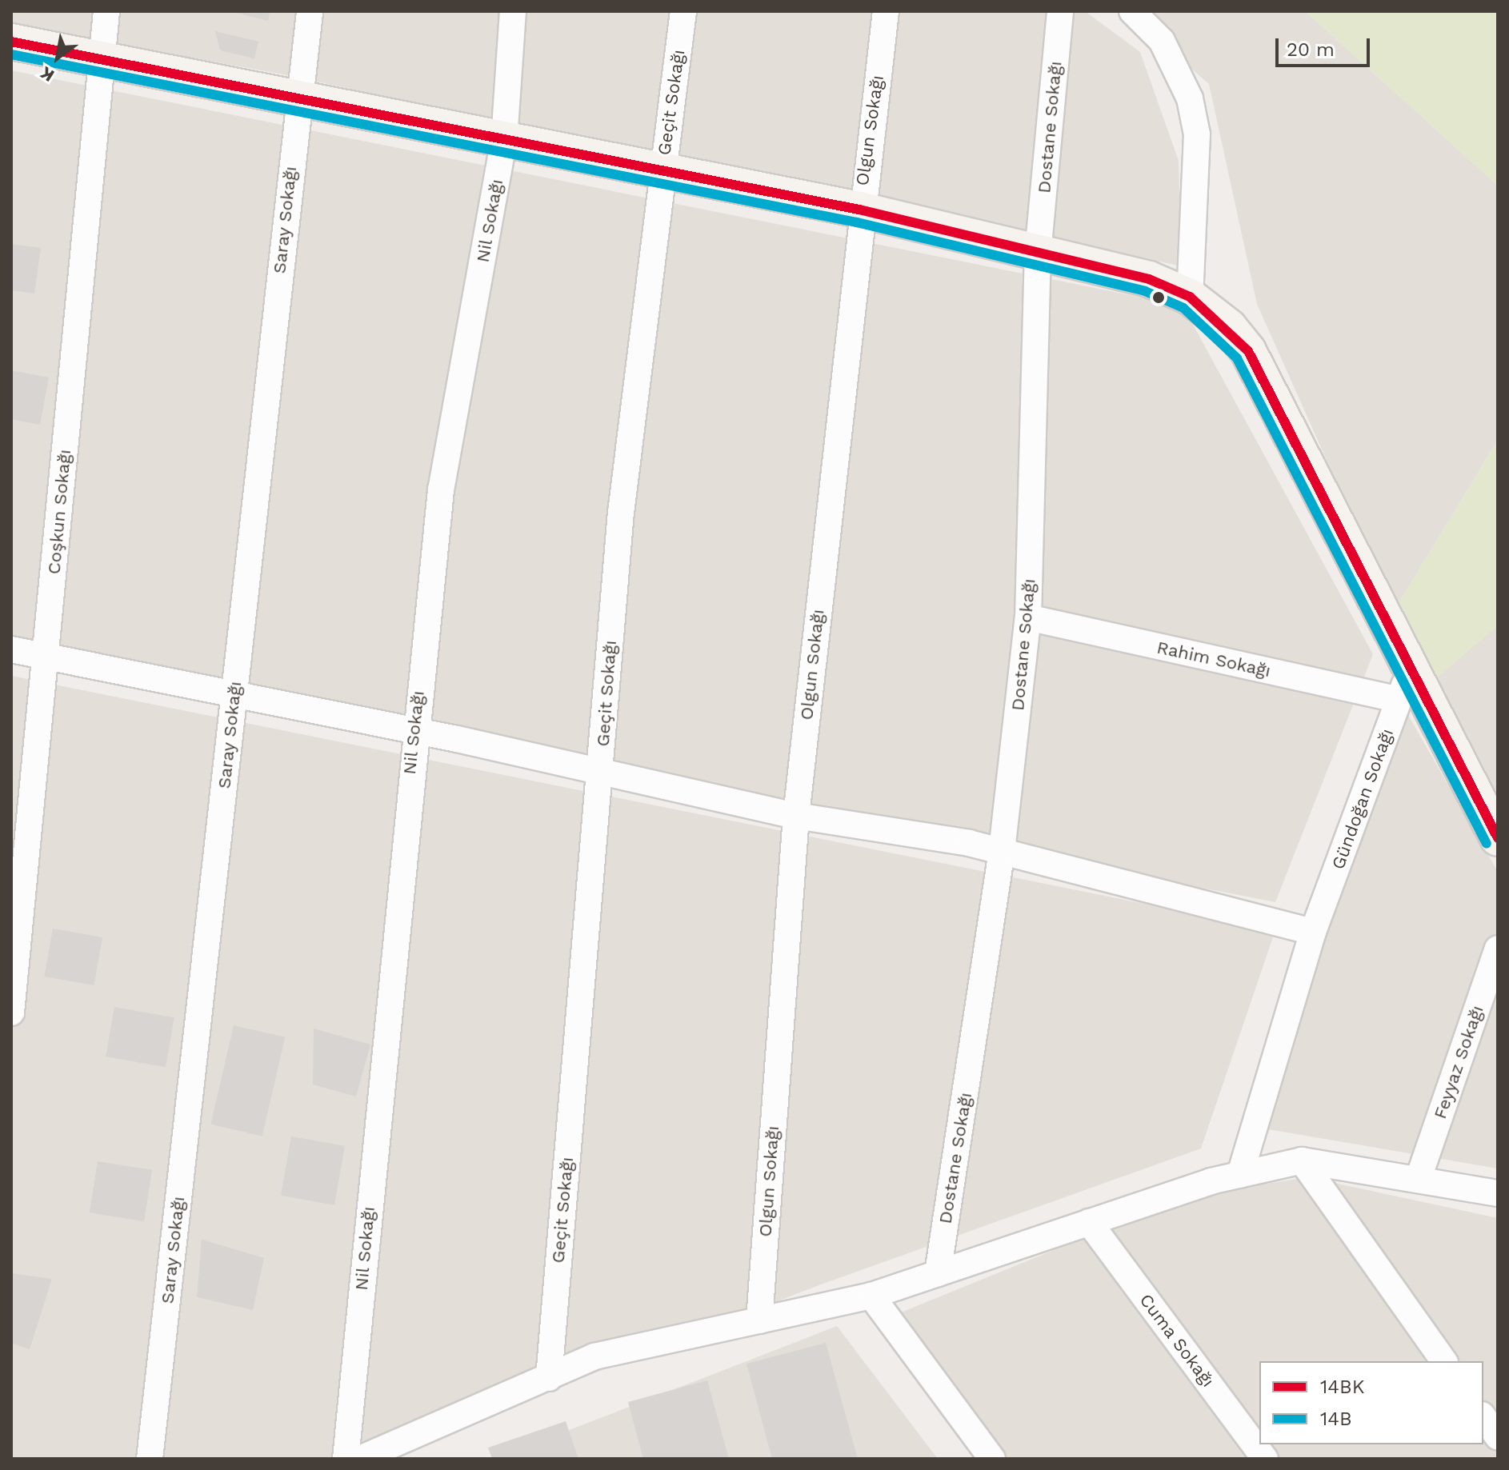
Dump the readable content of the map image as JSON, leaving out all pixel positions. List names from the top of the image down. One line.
{"streets":{"street":["Geçit Sokağı","Dostane Sokağı","Olgun Sokağı","Saray Sokağı","Nil Sokağı","Coşkun Sokağı","Rahim Sokağı","Gündoğan Sokağı","Feyyaz Sokağı","Cuma Sokağı"]},"crossings":[["Dostane Sokağı","Rahim Sokağı"],["Rahim Sokağı","Gündoğan Sokağı"]],"lines":["transit line 14BK","transit line 14B"],"legend":["14BK","14B"],"scale_bar":"20 m","north":"bottom left"}
